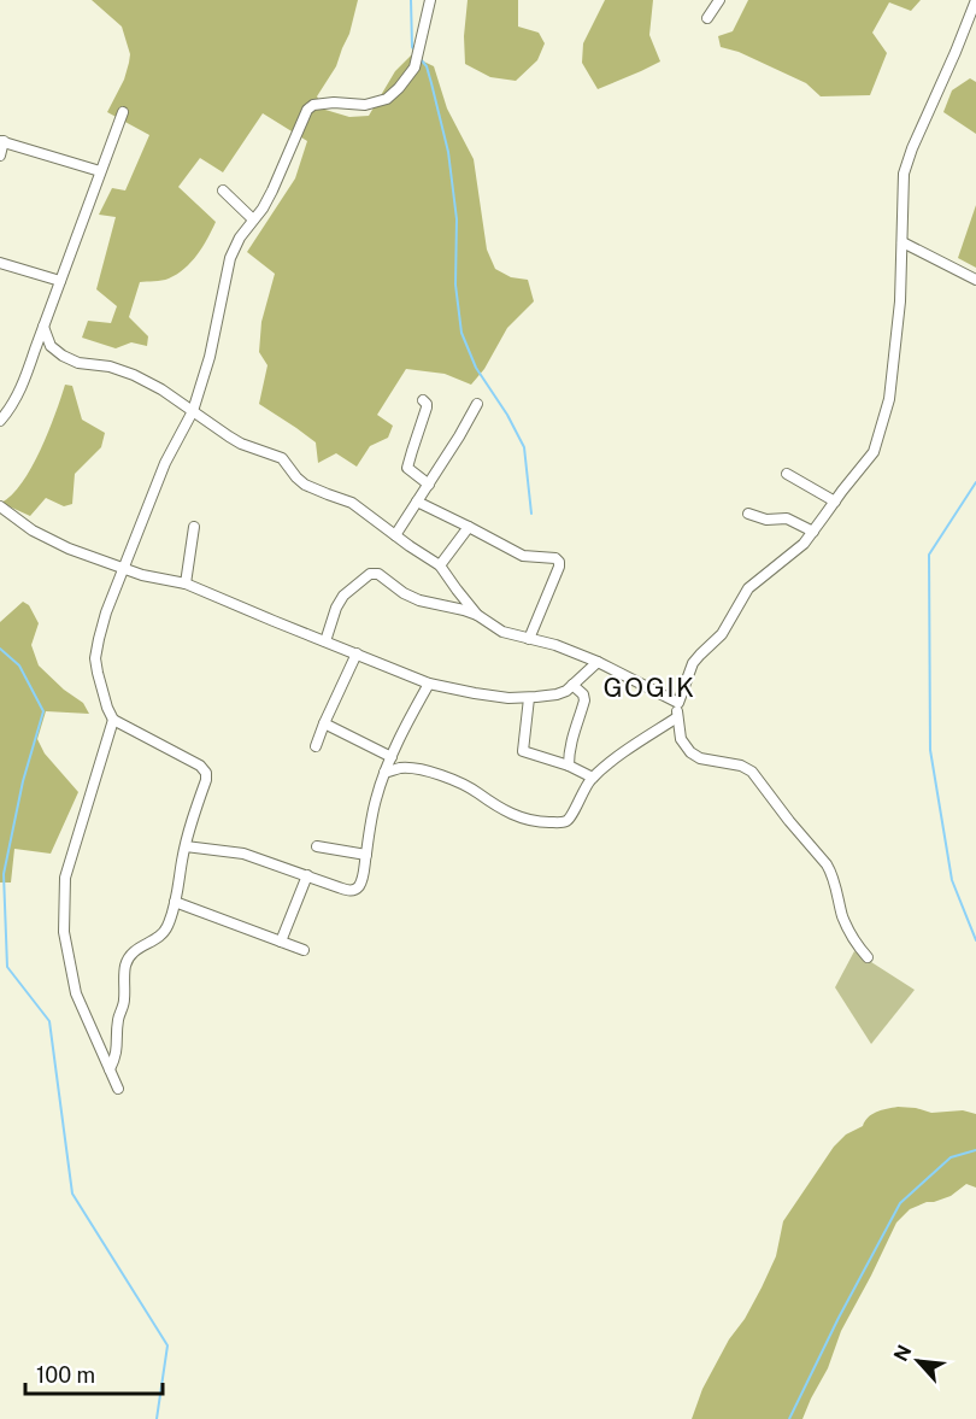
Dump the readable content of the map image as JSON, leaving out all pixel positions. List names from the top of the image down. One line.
{"districts":["GOGIK"],"scale_bar":"100 m","north":"top left"}
